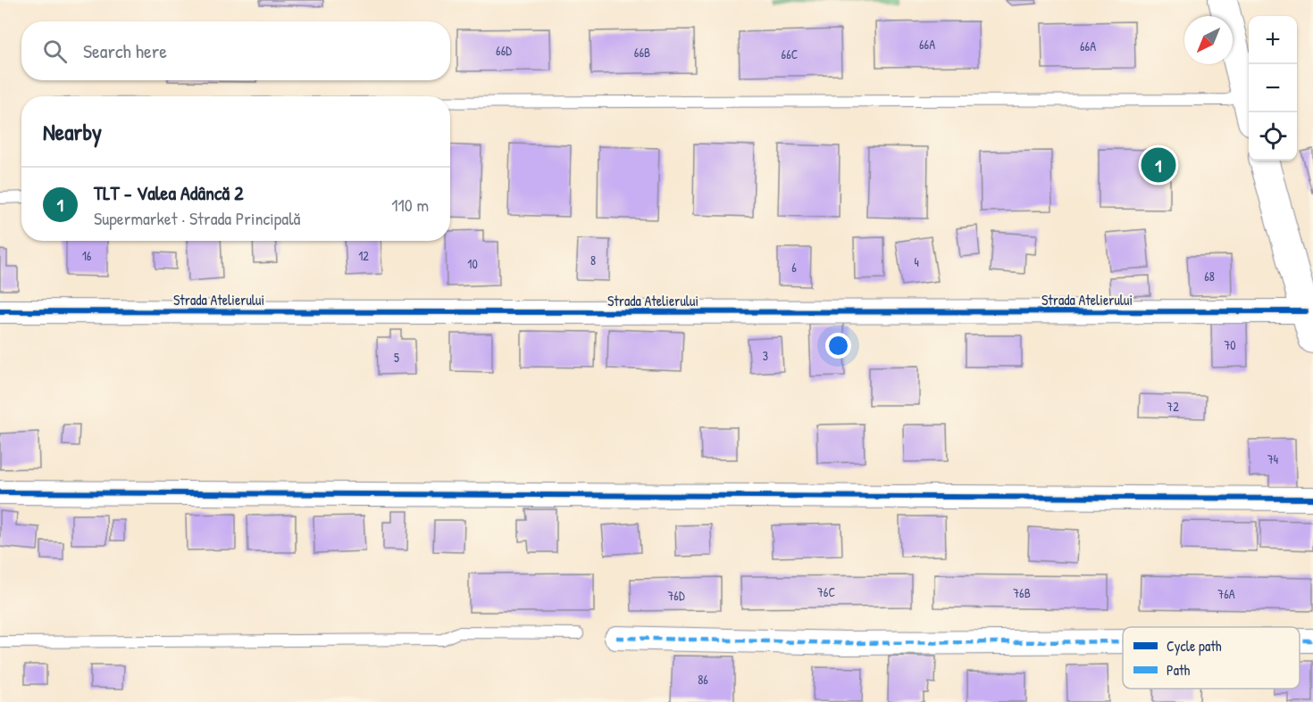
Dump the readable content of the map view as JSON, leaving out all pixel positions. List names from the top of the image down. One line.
{"streets":{"street":["Strada Atelierului"]},"house_numbers":["66A","66A","66D","66B","66C","16","12","8","4","10","6","68","70","3","5","72","74","76C","76B","76A","76D","86"],"legend":["Cycle path","Path"],"north":"bottom left","page":{"map_buttons":["+","−"],"search":"Search here","heading":"Nearby","pins":"1","list":[{"mark":"1","name":"TLT - Valea Adâncă 2","note":"Supermarket · Strada Principală","value":"110 m"}]}}
